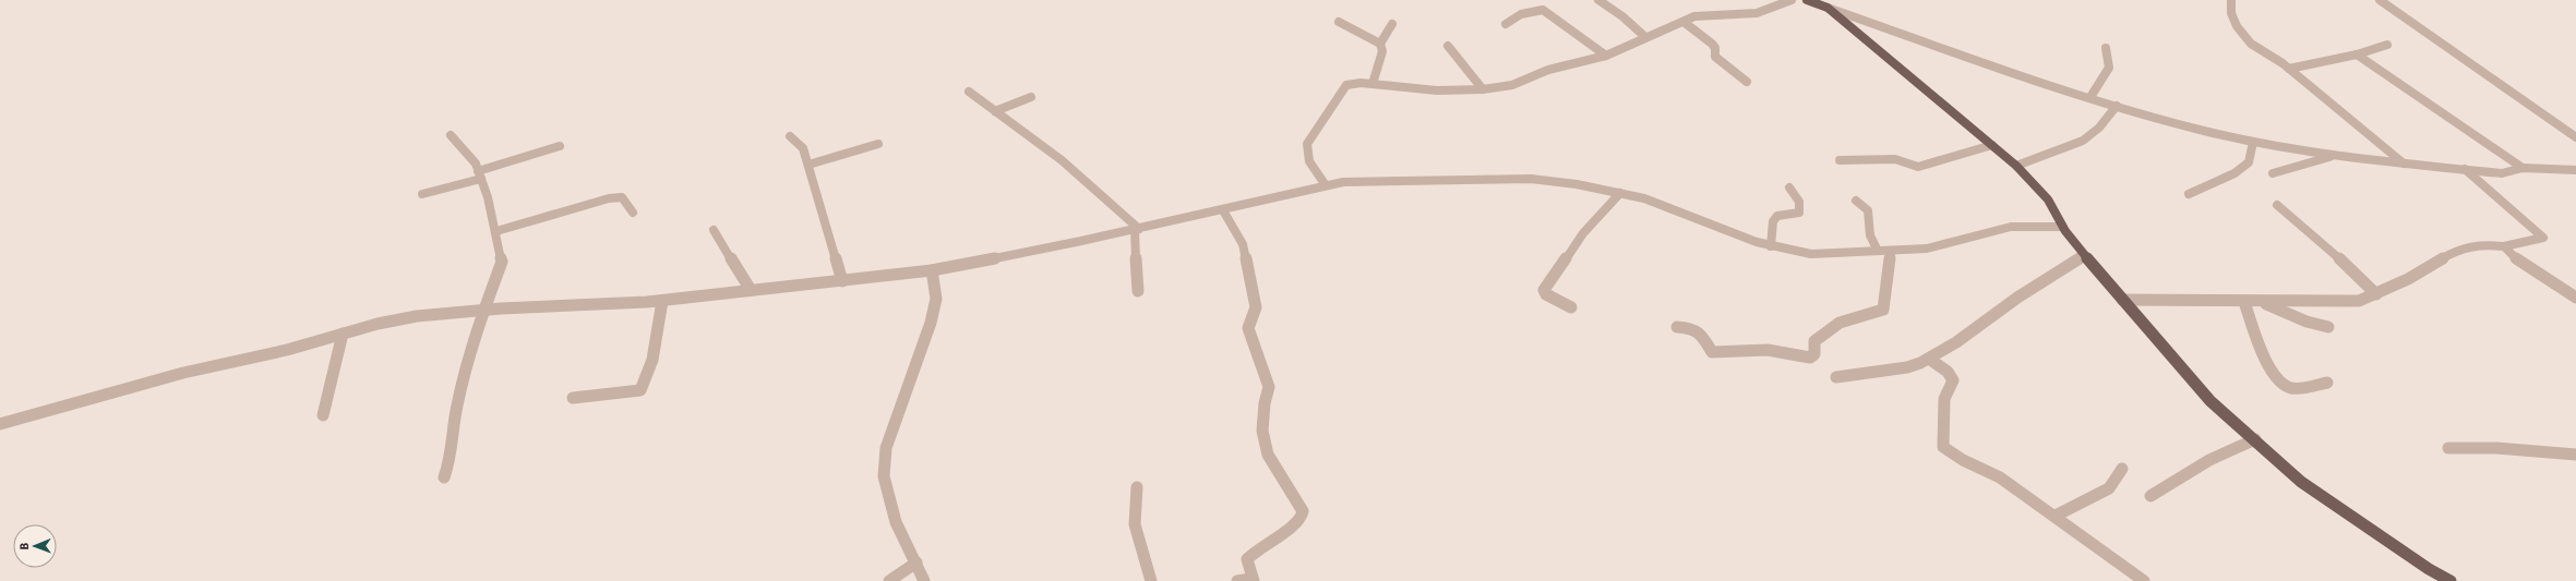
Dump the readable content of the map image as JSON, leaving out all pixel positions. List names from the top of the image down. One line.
{"north":"left"}
